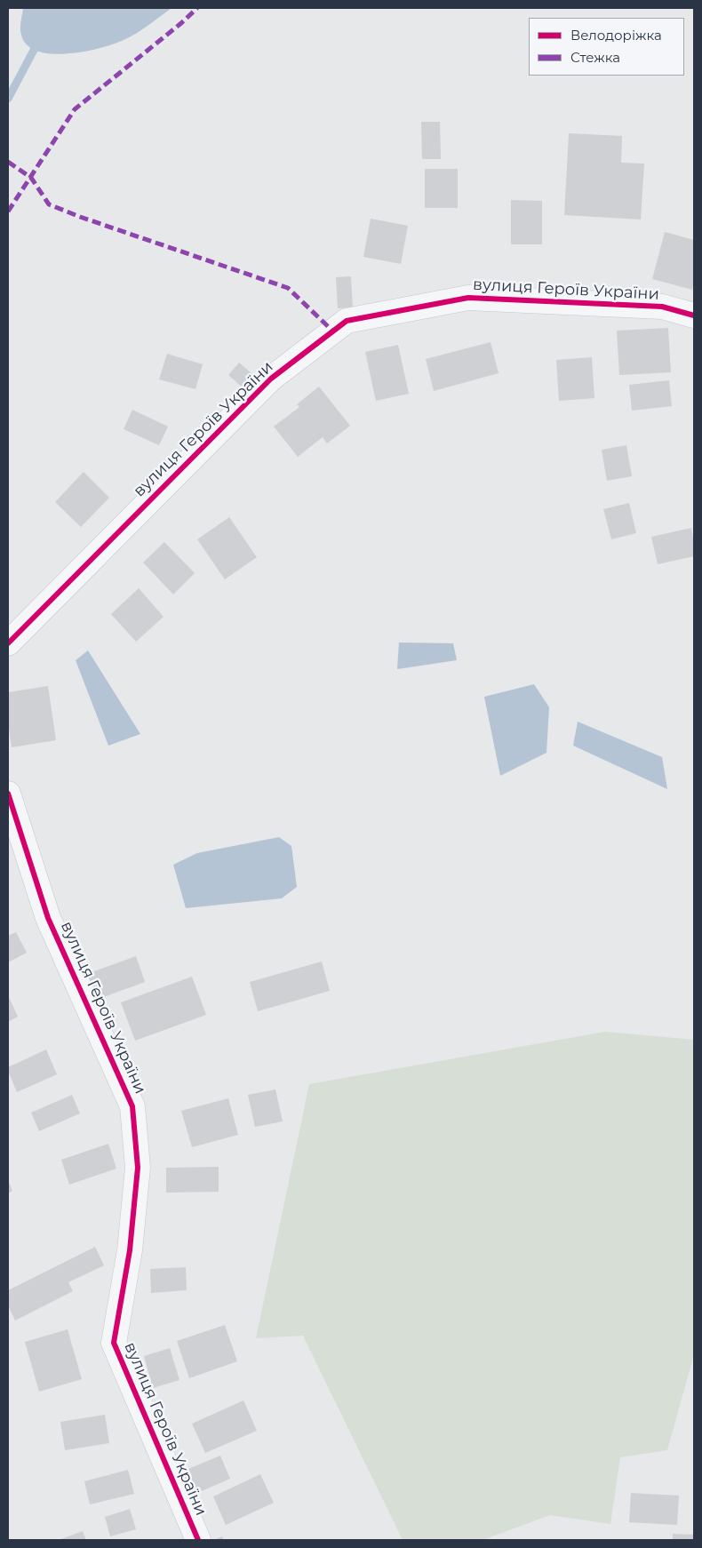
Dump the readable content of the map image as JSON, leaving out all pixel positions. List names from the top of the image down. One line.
{"streets":{"street":["вулиця Героїв України"]},"legend":["Велодоріжка","Стежка"]}
